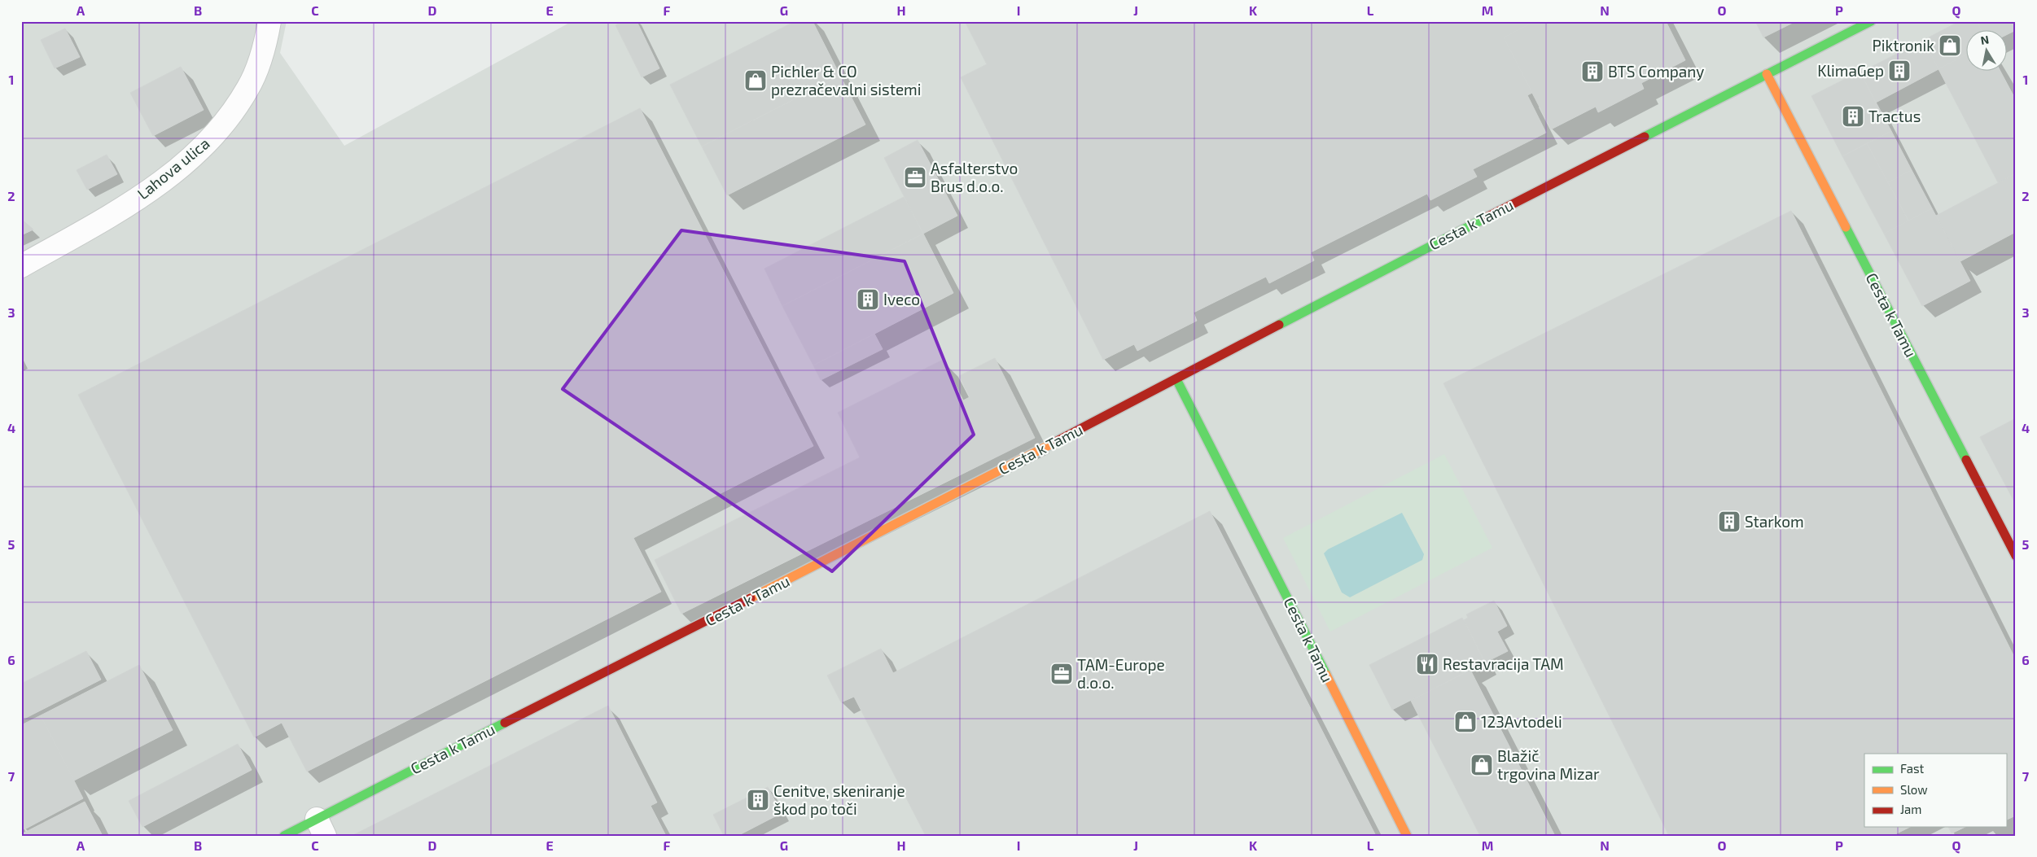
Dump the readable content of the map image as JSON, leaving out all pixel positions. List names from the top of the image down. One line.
{"streets":{"street":["Lahova ulica","Cesta k Tamu"]},"places":{"shop":["Piktronik","Pichler & CO prezračevalni sistemi","123Avtodeli","Blažič trgovina Mizar"],"building":["KlimaGep","BTS Company","Tractus","Iveco","Starkom","Cenitve, skeniranje škod po toči"],"office":["Asfalterstvo Brus d.o.o.","TAM-Europe d.o.o."],"restaurant":["Restavracija TAM"]},"legend":["Fast","Slow","Jam"],"north":"top","grid":{"columns":["A","B","C","D","E","F","G","H","I","J","K","L","M","N","O","P","Q"],"rows":["1","2","3","4","5","6","7"]}}
